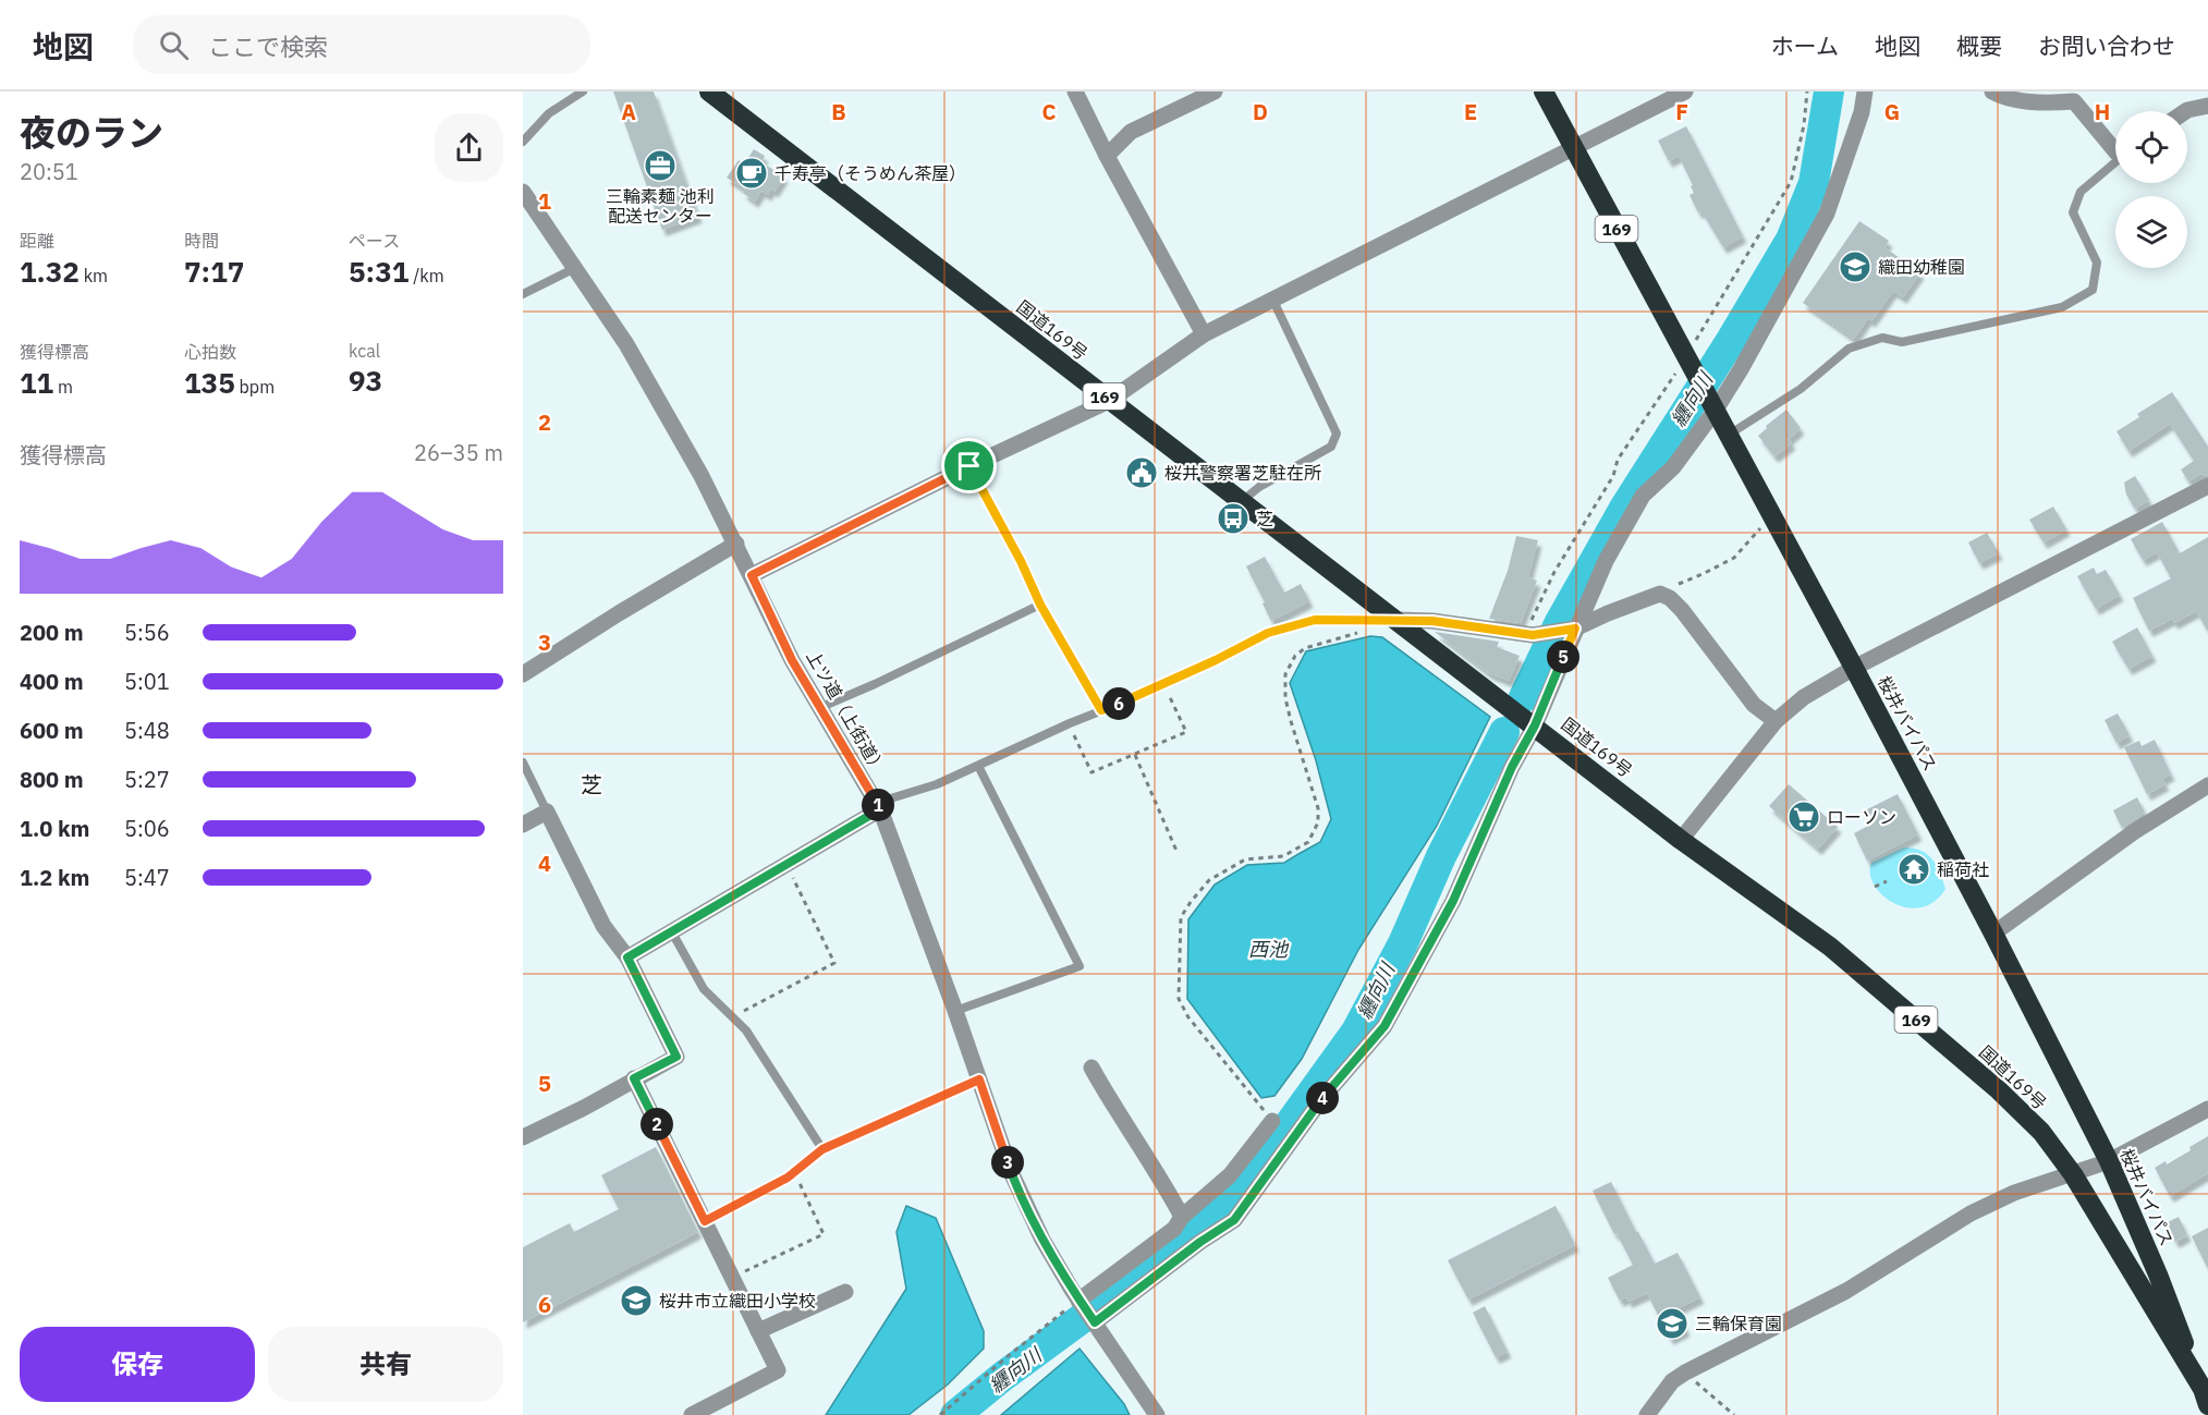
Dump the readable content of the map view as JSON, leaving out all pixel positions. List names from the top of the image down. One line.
{"streets":{"highway":["169","国道169号","桜井バイパス"],"street":["上ツ道（上街道）"]},"crossings":[["国道169号","桜井バイパス"]],"districts":["芝"],"water":["纒向川","西池"],"places":{"office":["三輪素麺 池利 配送センター"],"cafe":["千寿亭（そうめん茶屋）"],"school or university":["織田幼稚園","桜井市立織田小学校","三輪保育園"],"public building":["桜井警察署芝駐在所"],"bus stop":["芝"],"supermarket":["ローソン"],"temple":["稲荷社"]},"page":{"header":"地図","search":"ここで検索","nav":["ホーム","地図","概要","お問い合わせ"],"heading":["夜のラン","20:51"],"stats":[["距離","1.32 km"],["時間","7:17"],["ペース","5:31 /km"],["獲得標高","11 m"],["心拍数","135 bpm"],["kcal","93"]],"chart":["獲得標高","26–35 m"],"list":[{"name":"200 m","note":"5:56"},{"name":"400 m","note":"5:01"},{"name":"600 m","note":"5:48"},{"name":"800 m","note":"5:27"},{"name":"1.0 km","note":"5:06"},{"name":"1.2 km","note":"5:47"}],"pins":["5","6","1","4","2","3"],"buttons":["保存","共有"]},"grid":{"columns":["A","B","C","D","E","F","G","H"],"rows":["1","2","3","4","5","6"]}}
